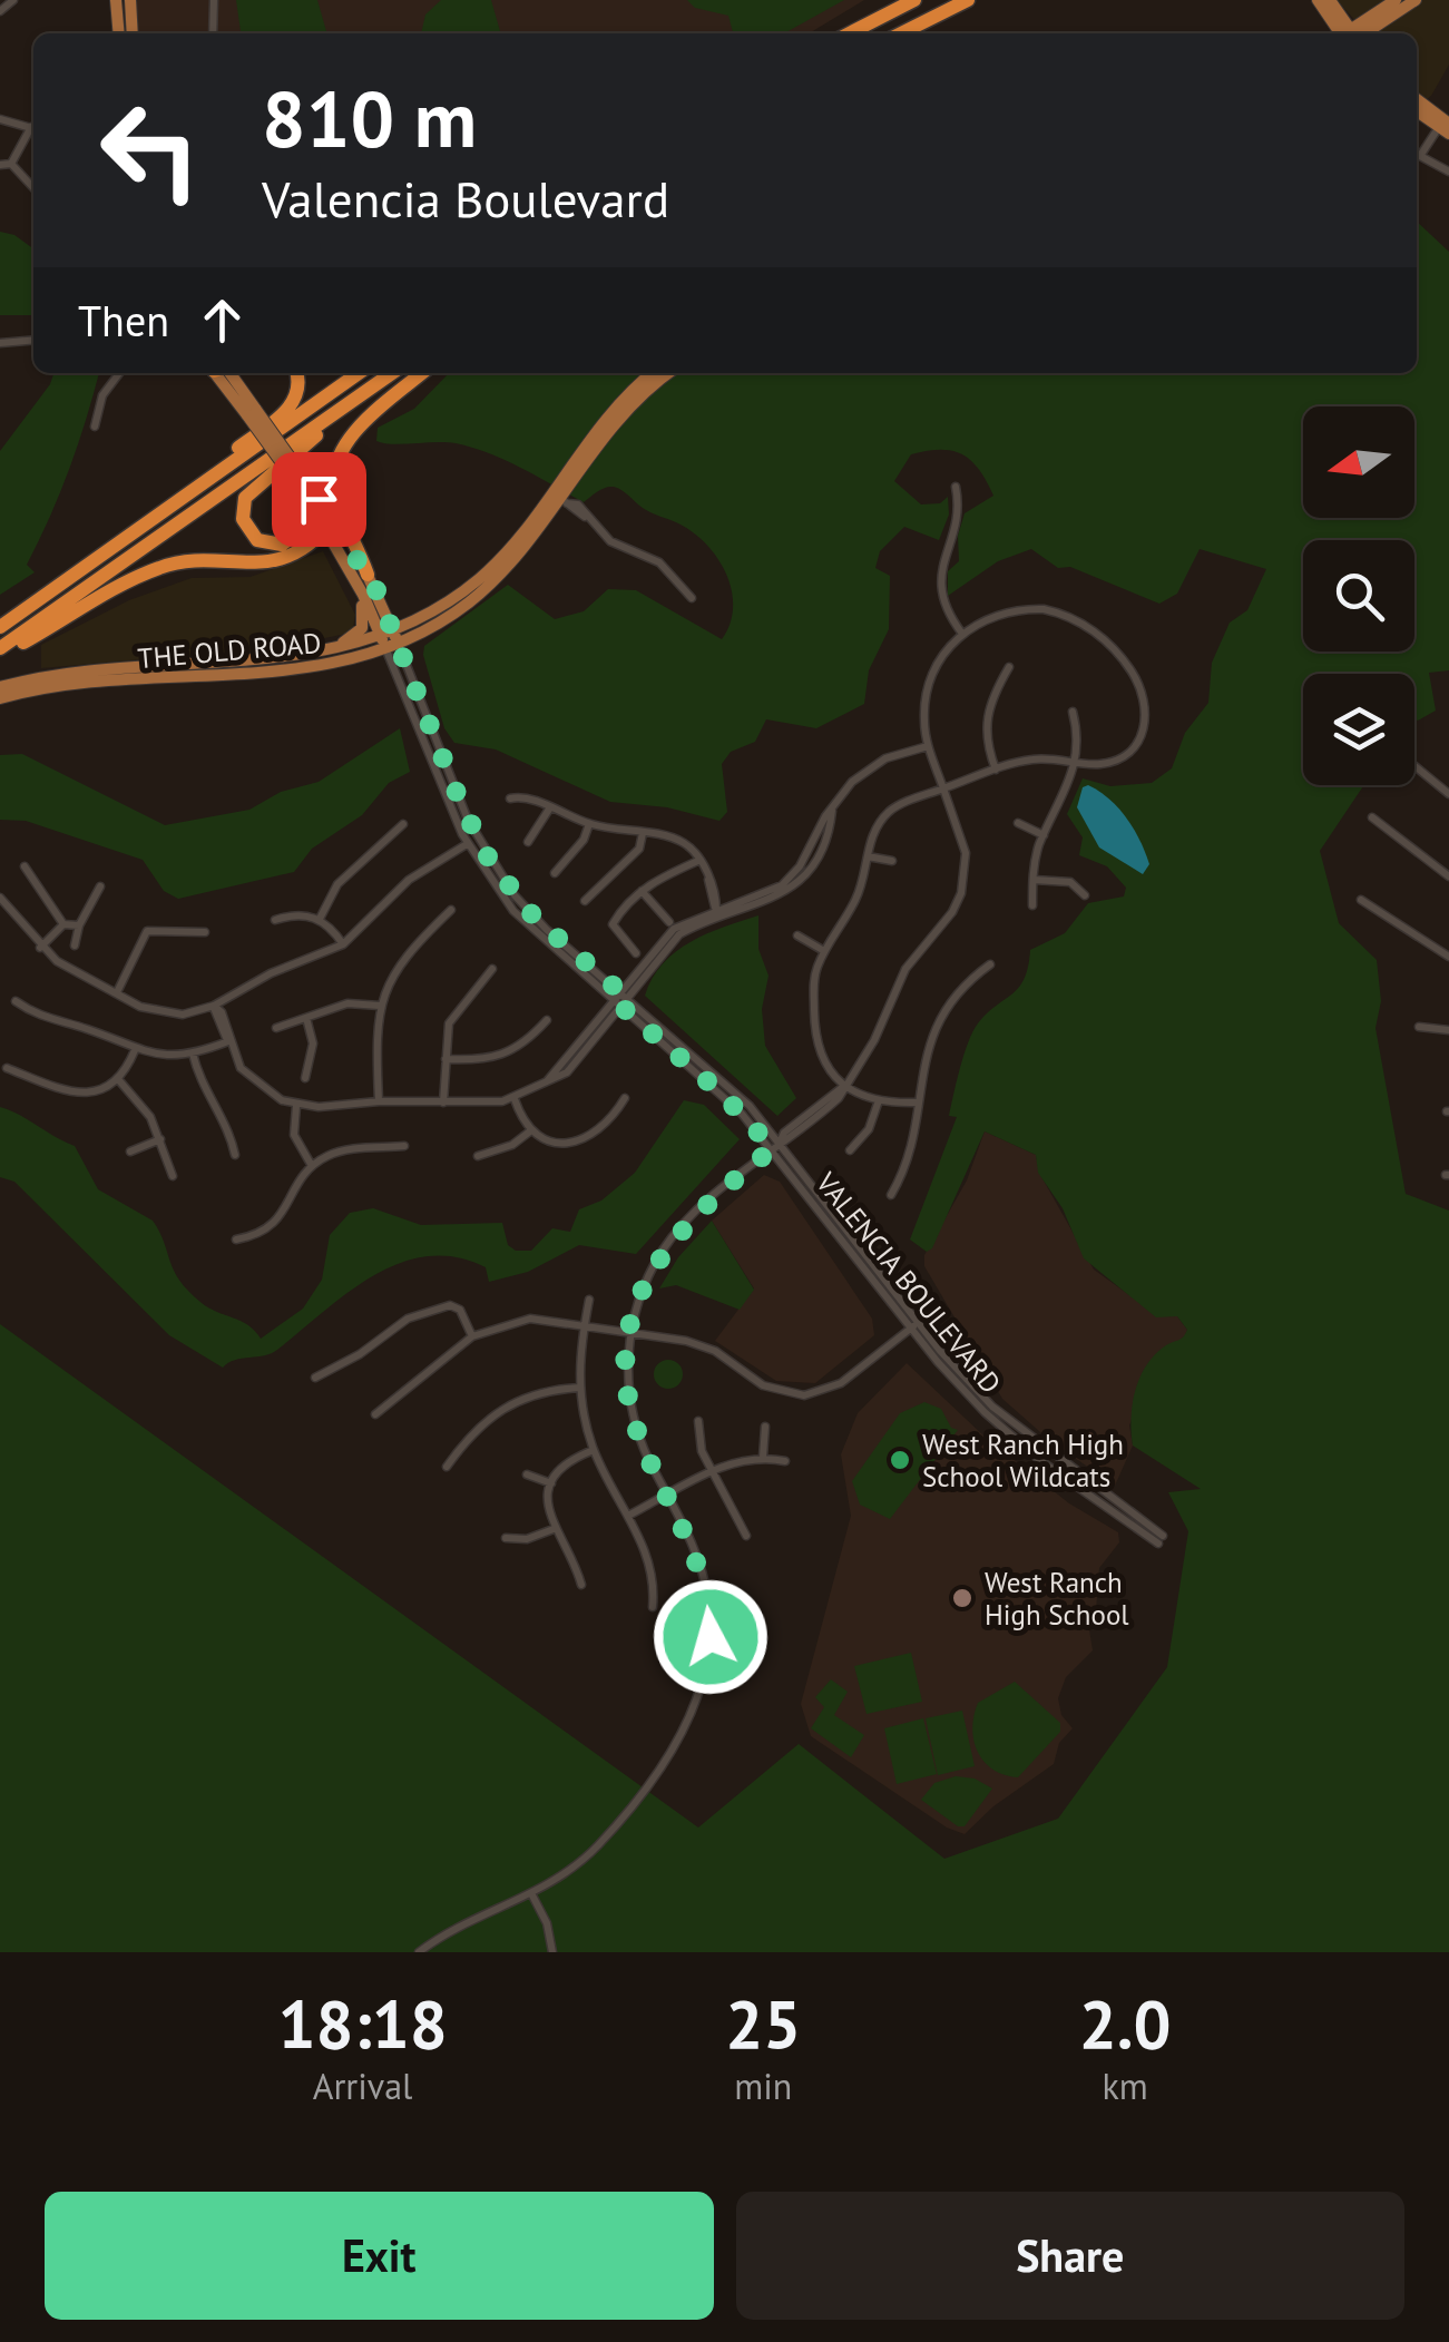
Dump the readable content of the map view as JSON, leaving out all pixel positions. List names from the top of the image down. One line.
{"streets":{"main road":["THE OLD ROAD","VALENCIA BOULEVARD"]},"crossings":[["THE OLD ROAD","VALENCIA BOULEVARD"]],"places":["West Ranch High School Wildcats","West Ranch High School"],"north":"left","page":{"turn":["810 m","Valencia Boulevard"],"then":"Then","eta":["18:18","Arrival","25","min","2.0","km"],"buttons":["Exit","Share"]}}
